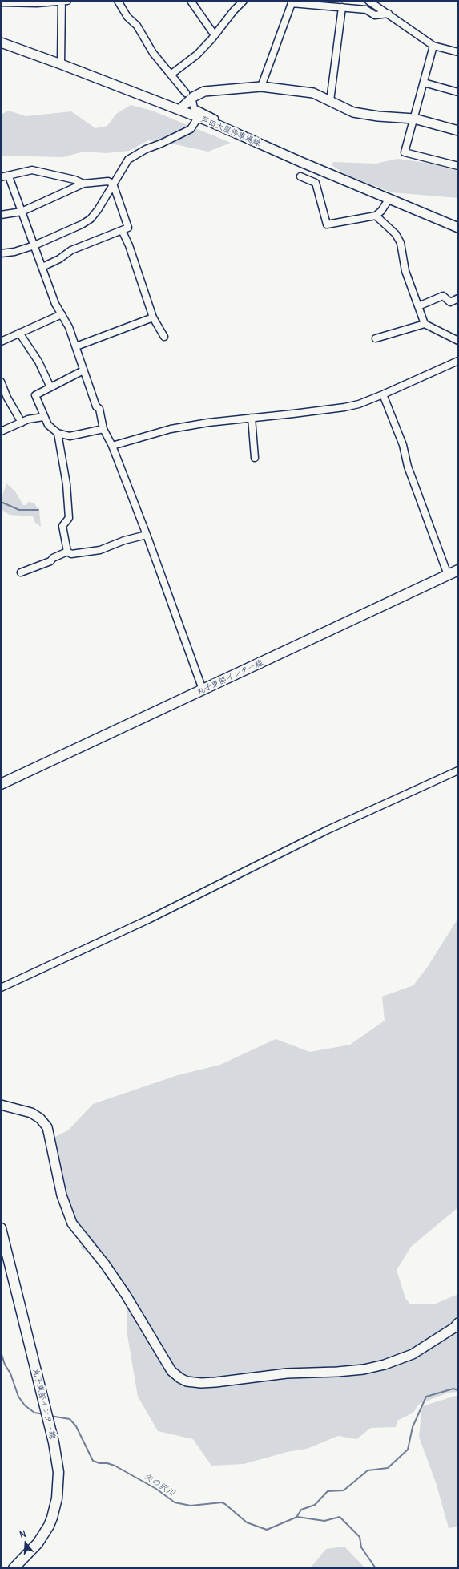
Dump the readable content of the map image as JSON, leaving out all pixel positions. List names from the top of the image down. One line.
{"streets":{"main road":["丸子東部インター線"],"street":["芦田大屋停車場線"]},"water":["矢の沢川"],"north":"top"}
